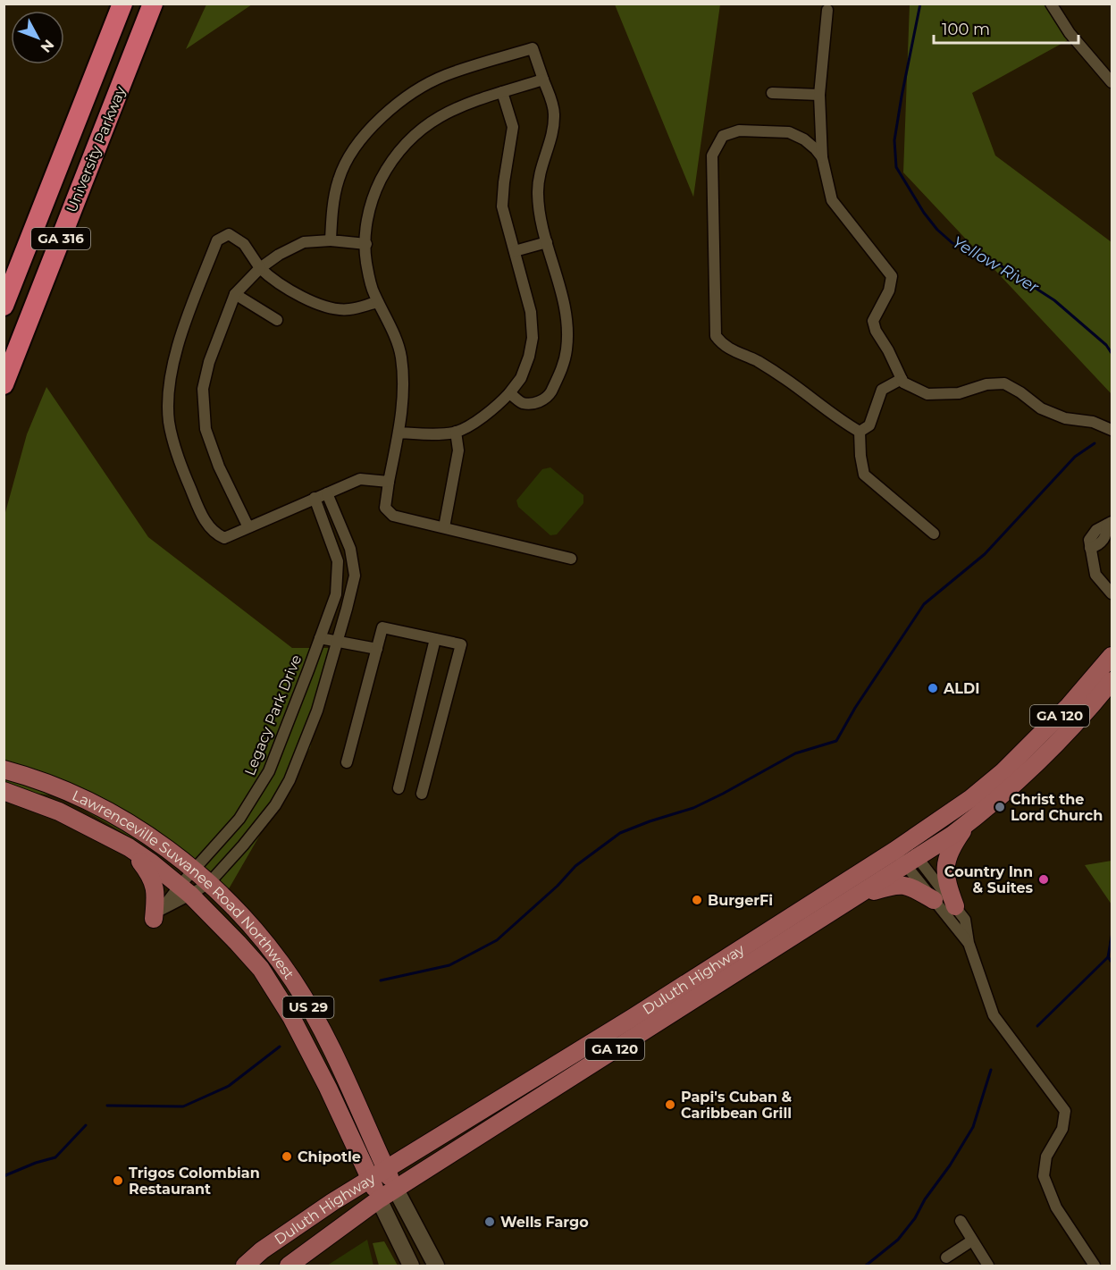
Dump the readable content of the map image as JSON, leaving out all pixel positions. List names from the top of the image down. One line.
{"streets":{"highway":["University Parkway","GA 316"],"main road":["GA 120","Lawrenceville Suwanee Road Northwest","Duluth Highway","US 29"],"street":["Legacy Park Drive"]},"crossings":[["Legacy Park Drive","Lawrenceville Suwanee Road Northwest"],["Lawrenceville Suwanee Road Northwest","Duluth Highway"]],"water":["Yellow River"],"places":["ALDI","Christ the Lord Church","Country Inn & Suites","BurgerFi","Papi's Cuban & Caribbean Grill","Chipotle","Trigos Colombian Restaurant","Wells Fargo"],"scale_bar":"100 m","north":"bottom right"}
